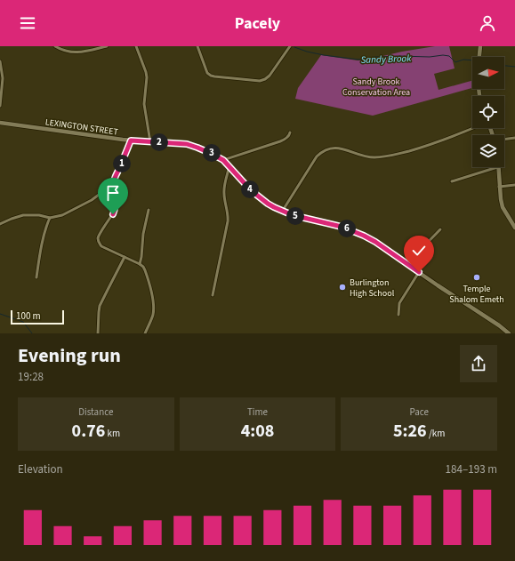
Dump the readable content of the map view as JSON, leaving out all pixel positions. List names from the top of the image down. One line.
{"streets":{"street":["LEXINGTON STREET"]},"water":["Sandy Brook"],"parks":["Sandy Brook Conservation Area"],"places":["Temple Shalom Emeth","Burlington High School"],"scale_bar":"100 m","north":"right","page":{"header":"Pacely","pins":["2","3","1","4","5","6"],"scale":"100 m","heading":["Evening run","19:28"],"stats":[["Distance","0.76 km"],["Time","4:08"],["Pace","5:26 /km"]],"chart":["Elevation","184–193 m"]}}
